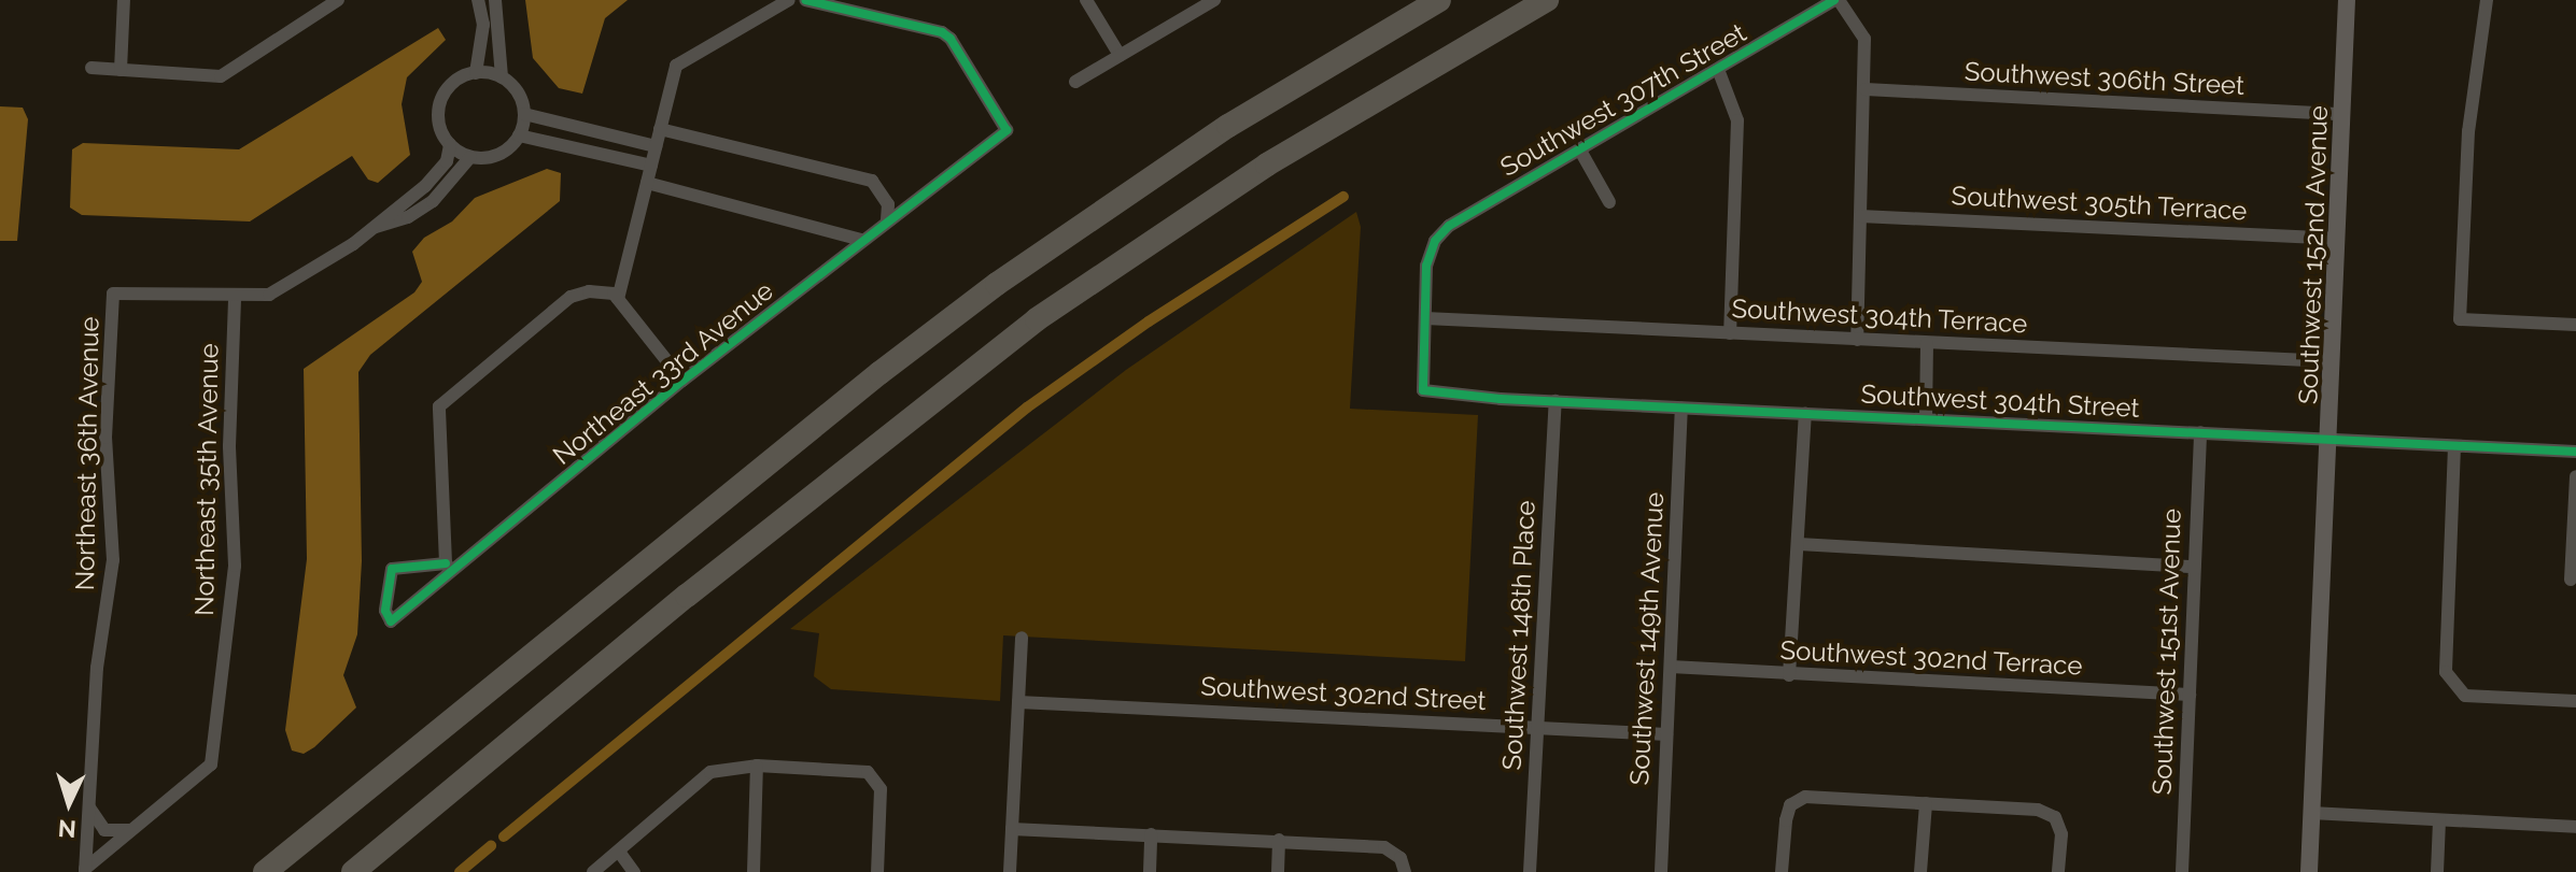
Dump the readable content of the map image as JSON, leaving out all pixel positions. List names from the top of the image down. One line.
{"streets":{"street":["Southwest 306th Street","Southwest 307th Street","Southwest 305th Terrace","Southwest 152nd Avenue","Southwest 304th Terrace","Northeast 33rd Avenue","Southwest 304th Street","Northeast 36th Avenue","Northeast 35th Avenue","Southwest 148th Place","Southwest 149th Avenue","Southwest 151st Avenue","Southwest 302nd Terrace","Southwest 302nd Street"]},"crossings":[["Southwest 306th Street","Southwest 152nd Avenue"],["Southwest 307th Street","Southwest 304th Terrace"],["Southwest 307th Street","Southwest 304th Street"],["Southwest 305th Terrace","Southwest 152nd Avenue"],["Southwest 152nd Avenue","Southwest 304th Terrace"],["Southwest 152nd Avenue","Southwest 304th Street"],["Southwest 304th Terrace","Southwest 304th Street"],["Southwest 304th Street","Southwest 148th Place"],["Southwest 304th Street","Southwest 149th Avenue"],["Southwest 304th Street","Southwest 151st Avenue"],["Northeast 36th Avenue","Northeast 35th Avenue"],["Southwest 148th Place","Southwest 302nd Street"],["Southwest 149th Avenue","Southwest 302nd Terrace"],["Southwest 149th Avenue","Southwest 302nd Street"],["Southwest 151st Avenue","Southwest 302nd Terrace"]],"north":"bottom"}
